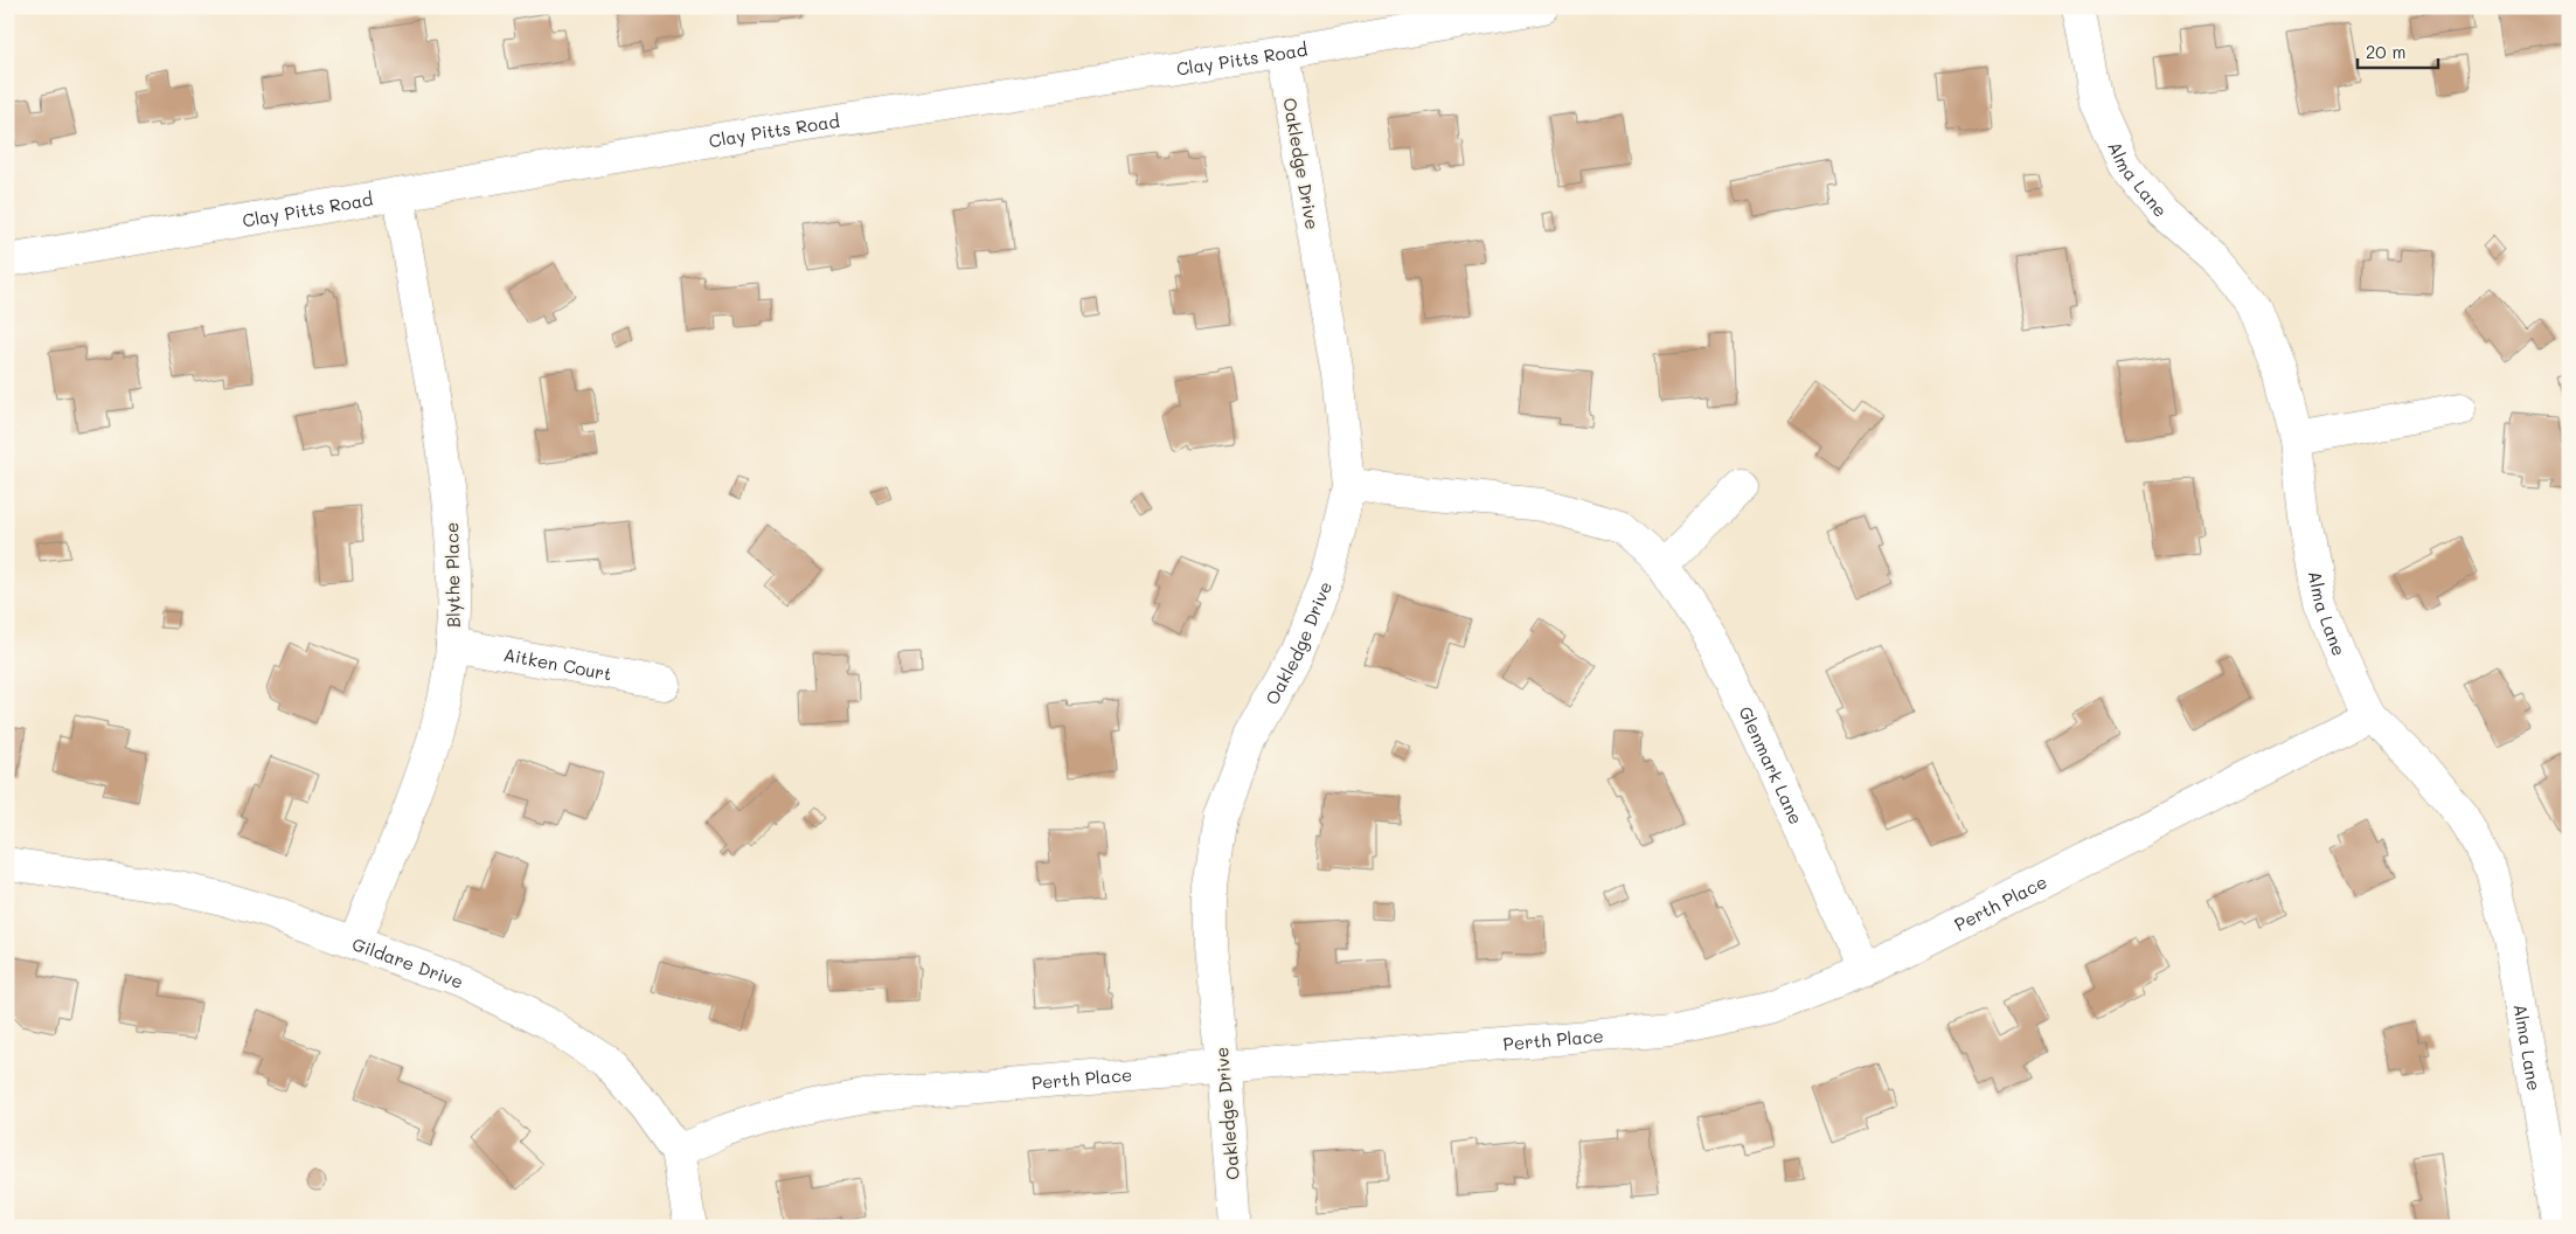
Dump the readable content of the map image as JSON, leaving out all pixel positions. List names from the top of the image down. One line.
{"streets":{"street":["Clay Pitts Road","Oakledge Drive","Alma Lane","Blythe Place","Aitken Court","Glenmark Lane","Perth Place","Gildare Drive"]},"crossings":[["Clay Pitts Road","Oakledge Drive"],["Clay Pitts Road","Blythe Place"],["Oakledge Drive","Glenmark Lane"],["Oakledge Drive","Perth Place"],["Alma Lane","Perth Place"],["Blythe Place","Aitken Court"],["Blythe Place","Gildare Drive"],["Glenmark Lane","Perth Place"],["Perth Place","Gildare Drive"]],"scale_bar":"20 m"}
